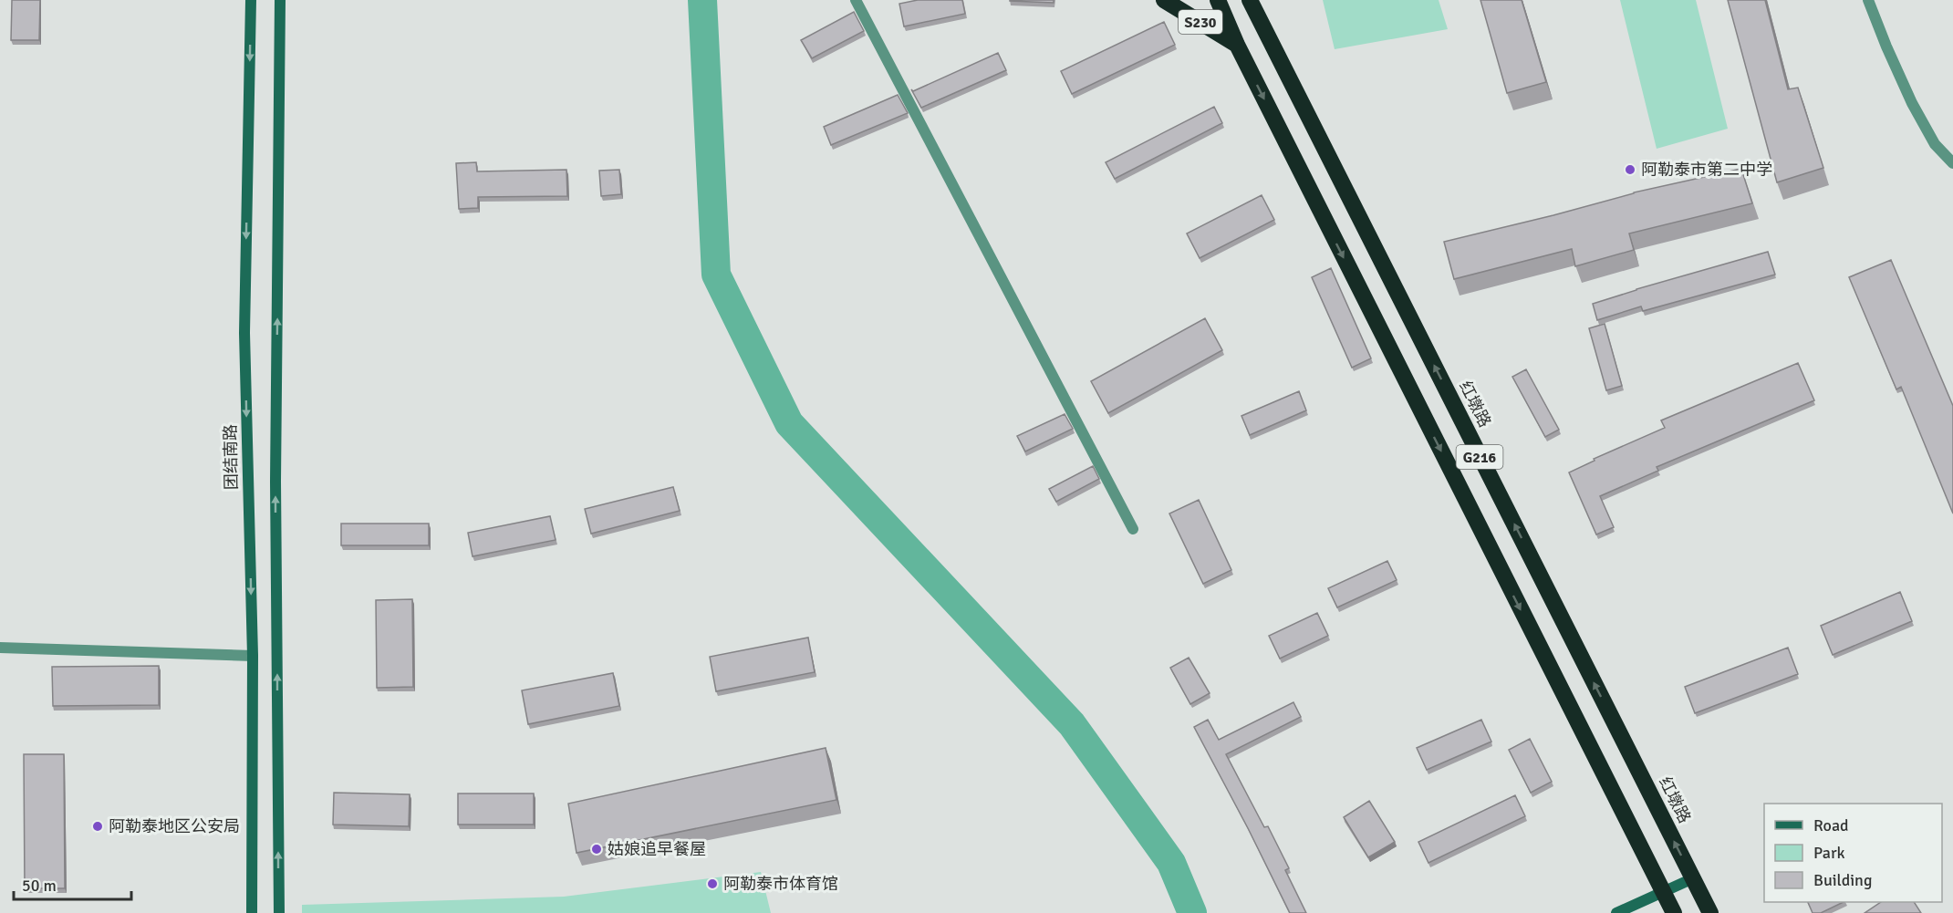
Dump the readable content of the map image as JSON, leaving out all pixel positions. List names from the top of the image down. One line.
{"streets":{"highway":["S230","红墩路","G216"],"main road":["团结南路"]},"crossings":[["S230","G216"]],"places":["阿勒泰市第二中学","阿勒泰地区公安局","姑娘追早餐屋","阿勒泰市体育馆"],"legend":["Road","Park","Building"],"scale_bar":"50 m"}
